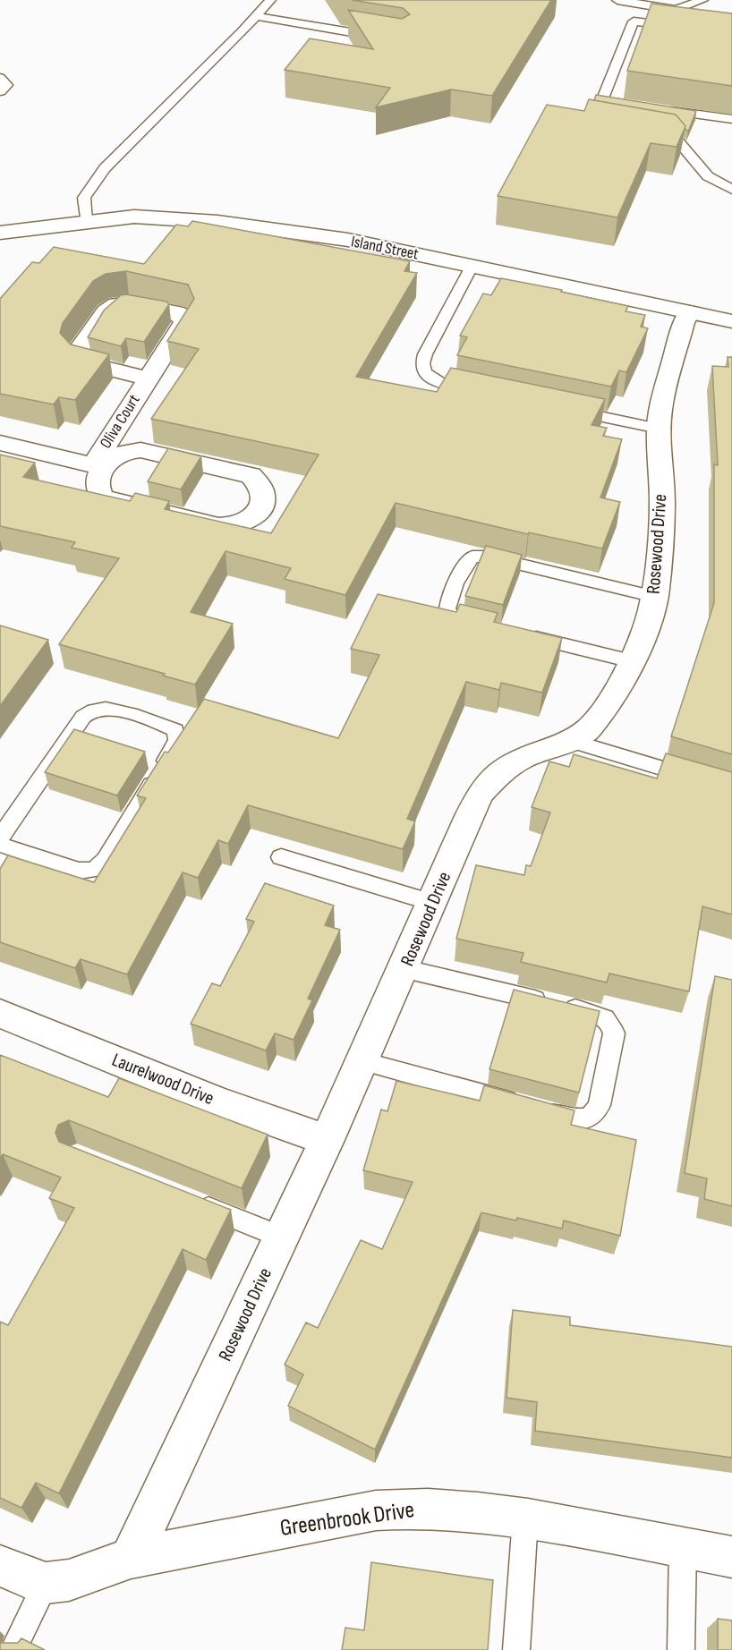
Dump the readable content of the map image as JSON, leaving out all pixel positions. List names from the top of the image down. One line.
{"streets":{"street":["Island Street","Oliva Court","Rosewood Drive","Laurelwood Drive","Greenbrook Drive"]},"crossings":[["Island Street","Rosewood Drive"],["Rosewood Drive","Laurelwood Drive"],["Rosewood Drive","Greenbrook Drive"]]}
